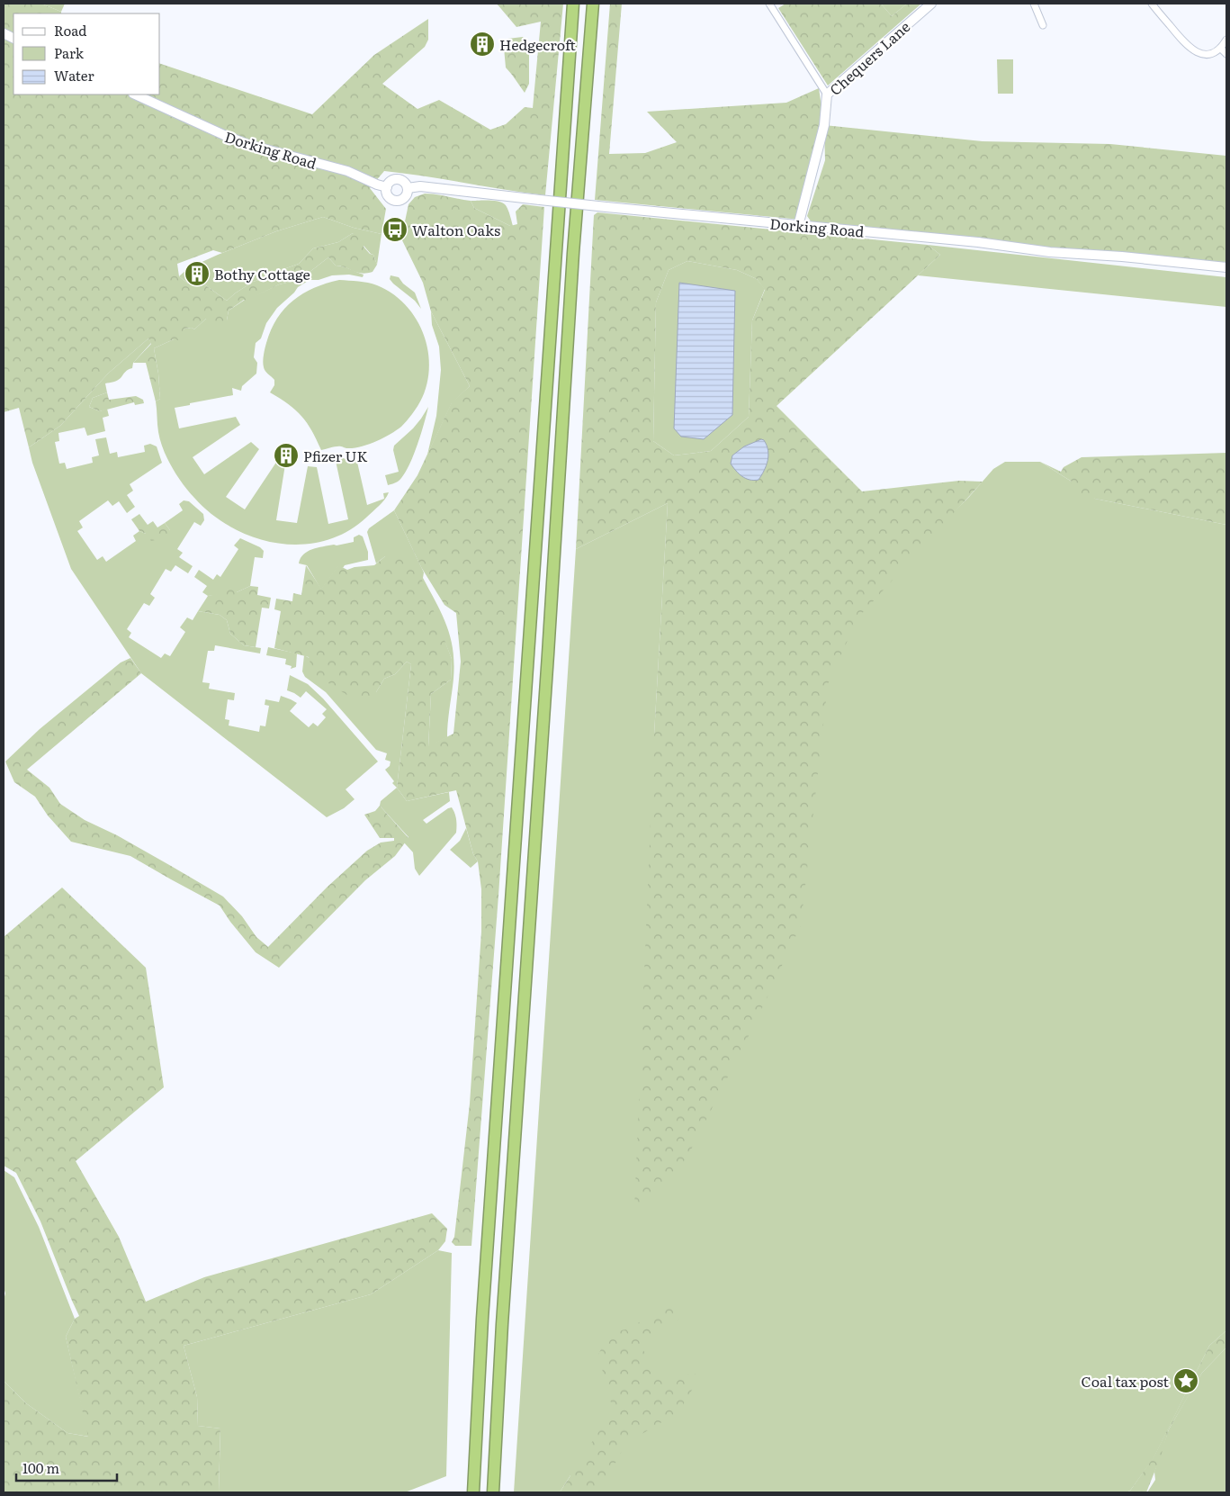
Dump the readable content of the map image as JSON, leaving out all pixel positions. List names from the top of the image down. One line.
{"streets":{"main road":["Chequers Lane","Dorking Road"]},"crossings":[["Chequers Lane","Dorking Road"]],"places":{"building":["Hedgecroft","Bothy Cottage","Pfizer UK"],"bus stop":["Walton Oaks"],"place":["Coal tax post"]},"legend":["Road","Park","Water"],"scale_bar":"100 m"}
